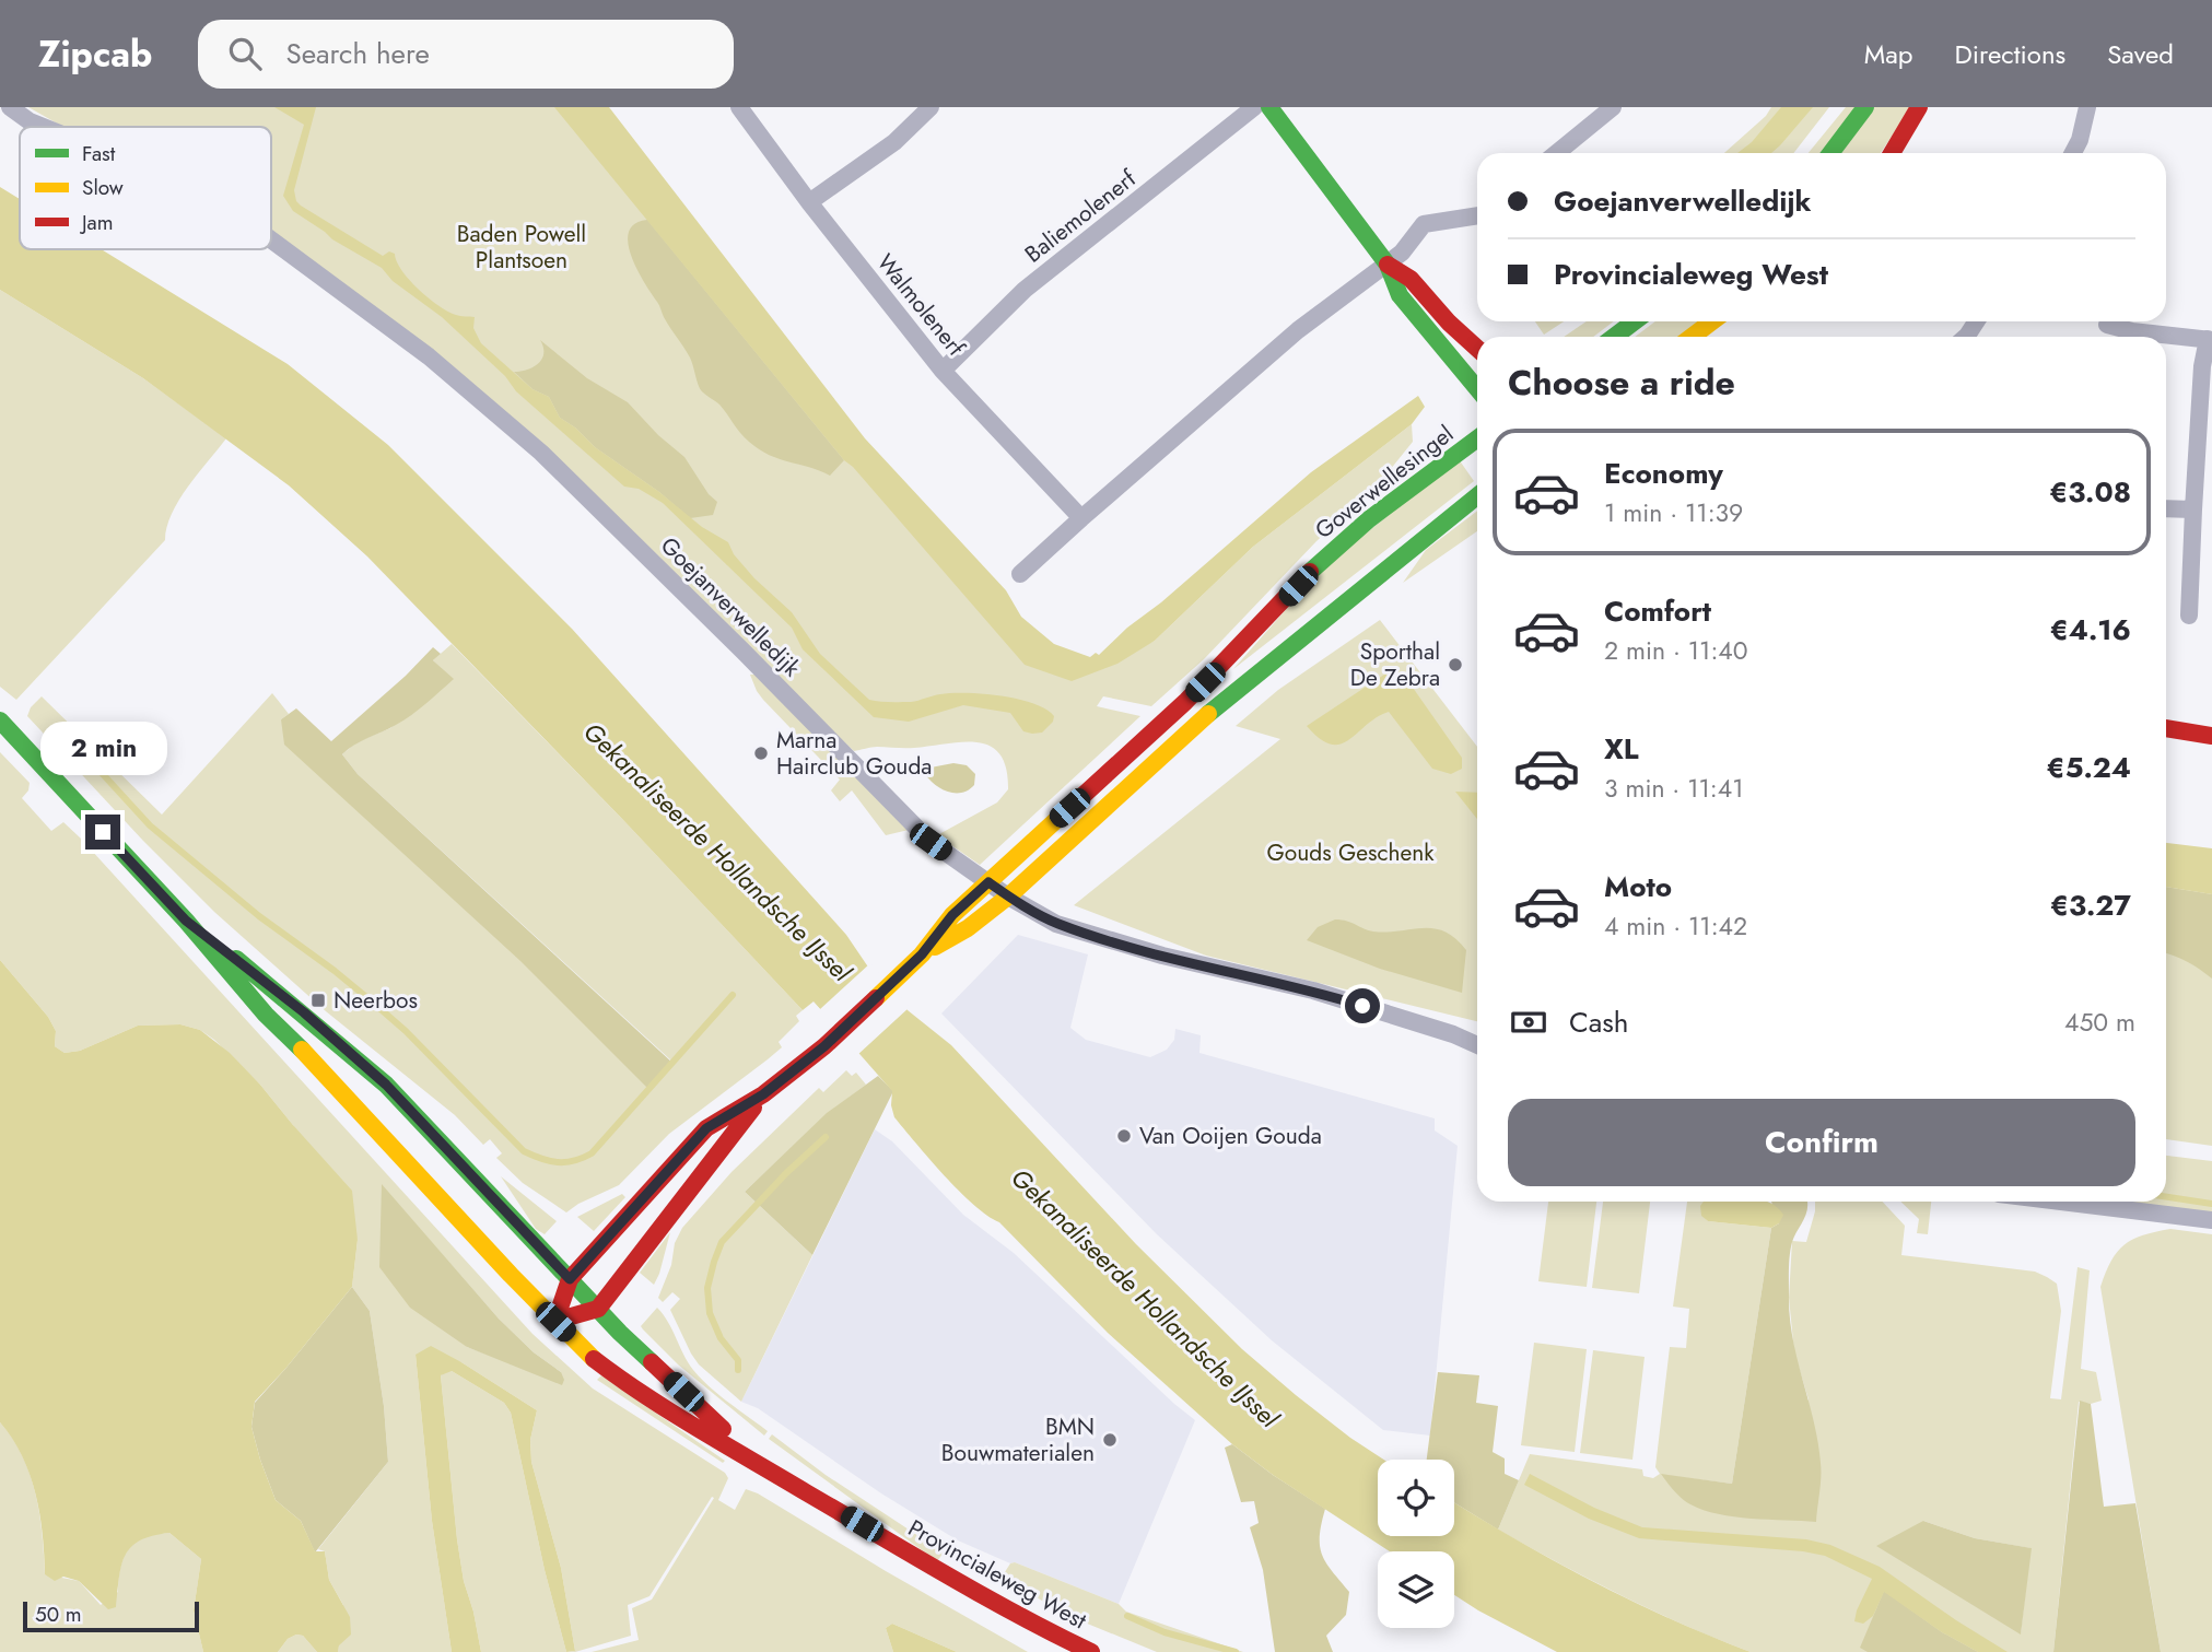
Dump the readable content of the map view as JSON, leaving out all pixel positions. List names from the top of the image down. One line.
{"streets":{"main road":["Goverwellesingel","Provincialeweg West"],"street":["Baliemolenerf","Walmolenerf","Goejanverwelledijk"]},"crossings":[["Baliemolenerf","Walmolenerf"],["Goverwellesingel","Goejanverwelledijk"],["Goverwellesingel","Provincialeweg West"]],"water":["Gekanaliseerde Hollandsche IJssel"],"parks":["Baden Powell Plantsoen","Gouds Geschenk"],"places":{"other":["Sporthal De Zebra","Marna Hairclub Gouda","Van Ooijen Gouda","BMN Bouwmaterialen"],"transit":["Neerbos"]},"legend":["Fast","Slow","Jam"],"scale_bar":"50 m","page":{"header":"Zipcab","search":"Search here","nav":["Map","Directions","Saved"],"banner":["Goejanverwelledijk","Provincialeweg West"],"heading":"Choose a ride","list":[{"name":"Economy","note":"1 min · 11:39","value":"€3.08"},{"name":"Comfort","note":"2 min · 11:40","value":"€4.16"},{"name":"XL","note":"3 min · 11:41","value":"€5.24"},{"name":"Moto","note":"4 min · 11:42","value":"€3.27"}],"bubble":"2 min","pay":["Cash","450 m"],"buttons":"Confirm","scale":"50 m"}}
